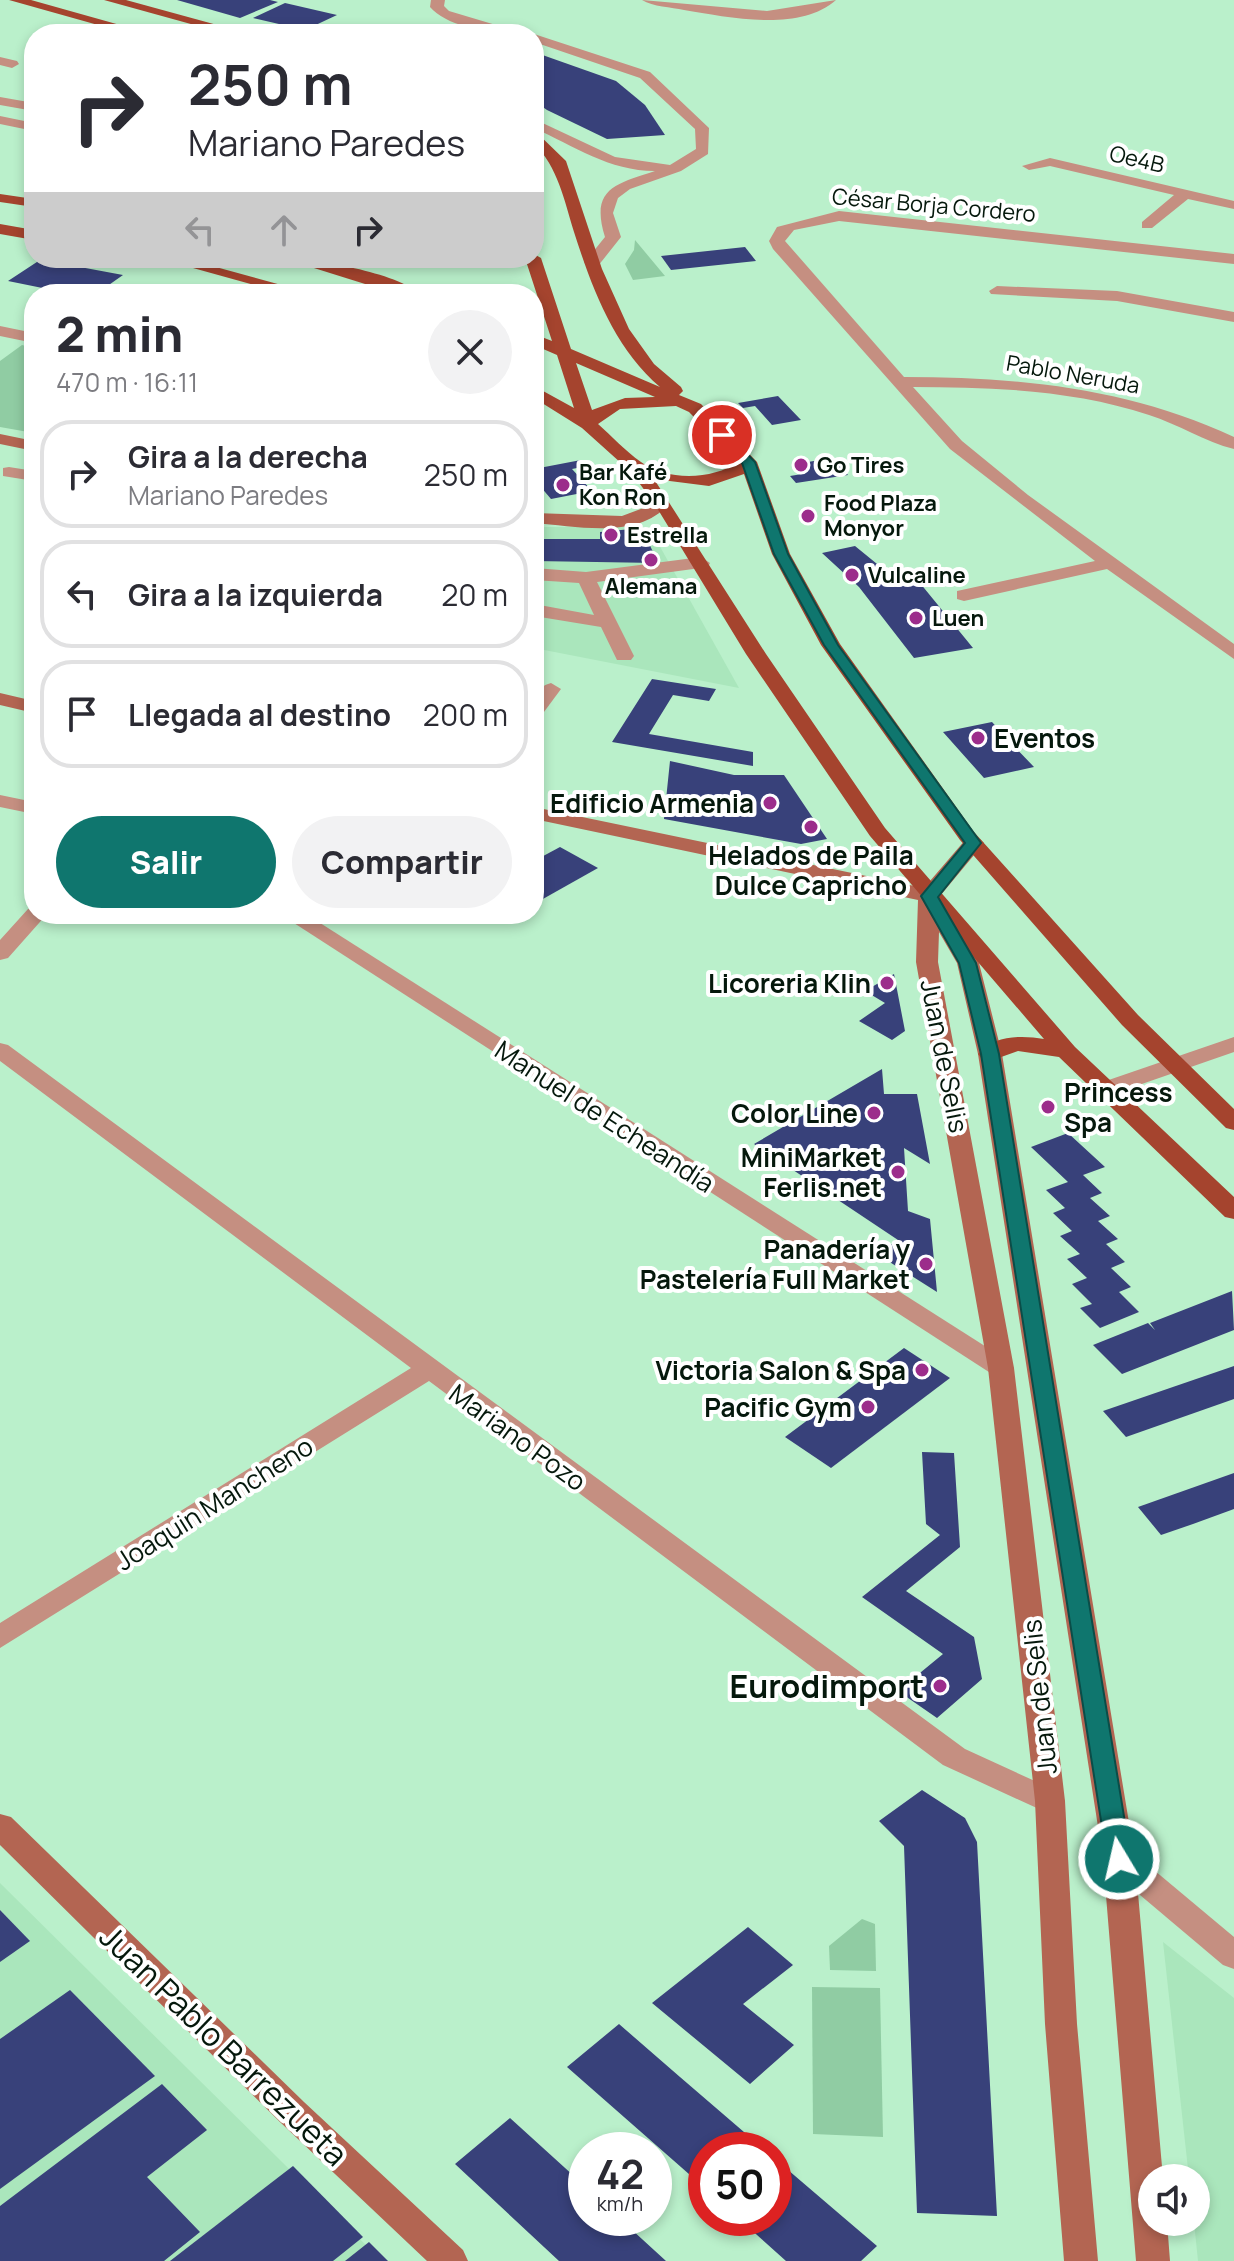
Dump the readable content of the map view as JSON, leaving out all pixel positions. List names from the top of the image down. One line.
{"streets":{"main road":["Juan de Selis","Juan Pablo Barrezueta"],"street":["Oe4B","César Borja Cordero","Pablo Neruda","Manuel de Echeandía","Mariano Pozo","Joaquin Mancheno"]},"crossings":[["César Borja Cordero","Pablo Neruda"],["Juan de Selis","Manuel de Echeandía"],["Juan de Selis","Mariano Pozo"],["Mariano Pozo","Joaquin Mancheno"]],"places":["Go Tires","Bar Kafé Kon Ron","Food Plaza Monyor","Estrella","Alemana","Vulcaline","Luen","Eventos","Edificio Armenia","Helados de Paila Dulce Capricho","Licoreria Klin","Princess Spa","Color Line","MiniMarket Ferlis.net","Panadería y Pastelería Full Market","Victoria Salon & Spa","Pacific Gym","Eurodimport"],"page":{"turn":["250 m","Mariano Paredes"],"heading":["2 min","470 m · 16:11"],"list":[{"name":"Gira a la derecha","note":"Mariano Paredes","value":"250 m"},{"name":"Gira a la izquierda","value":"20 m"},{"name":"Llegada al destino","value":"200 m"}],"buttons":["Salir","Compartir"],"speed":"42 km/h","limit":"50"}}
